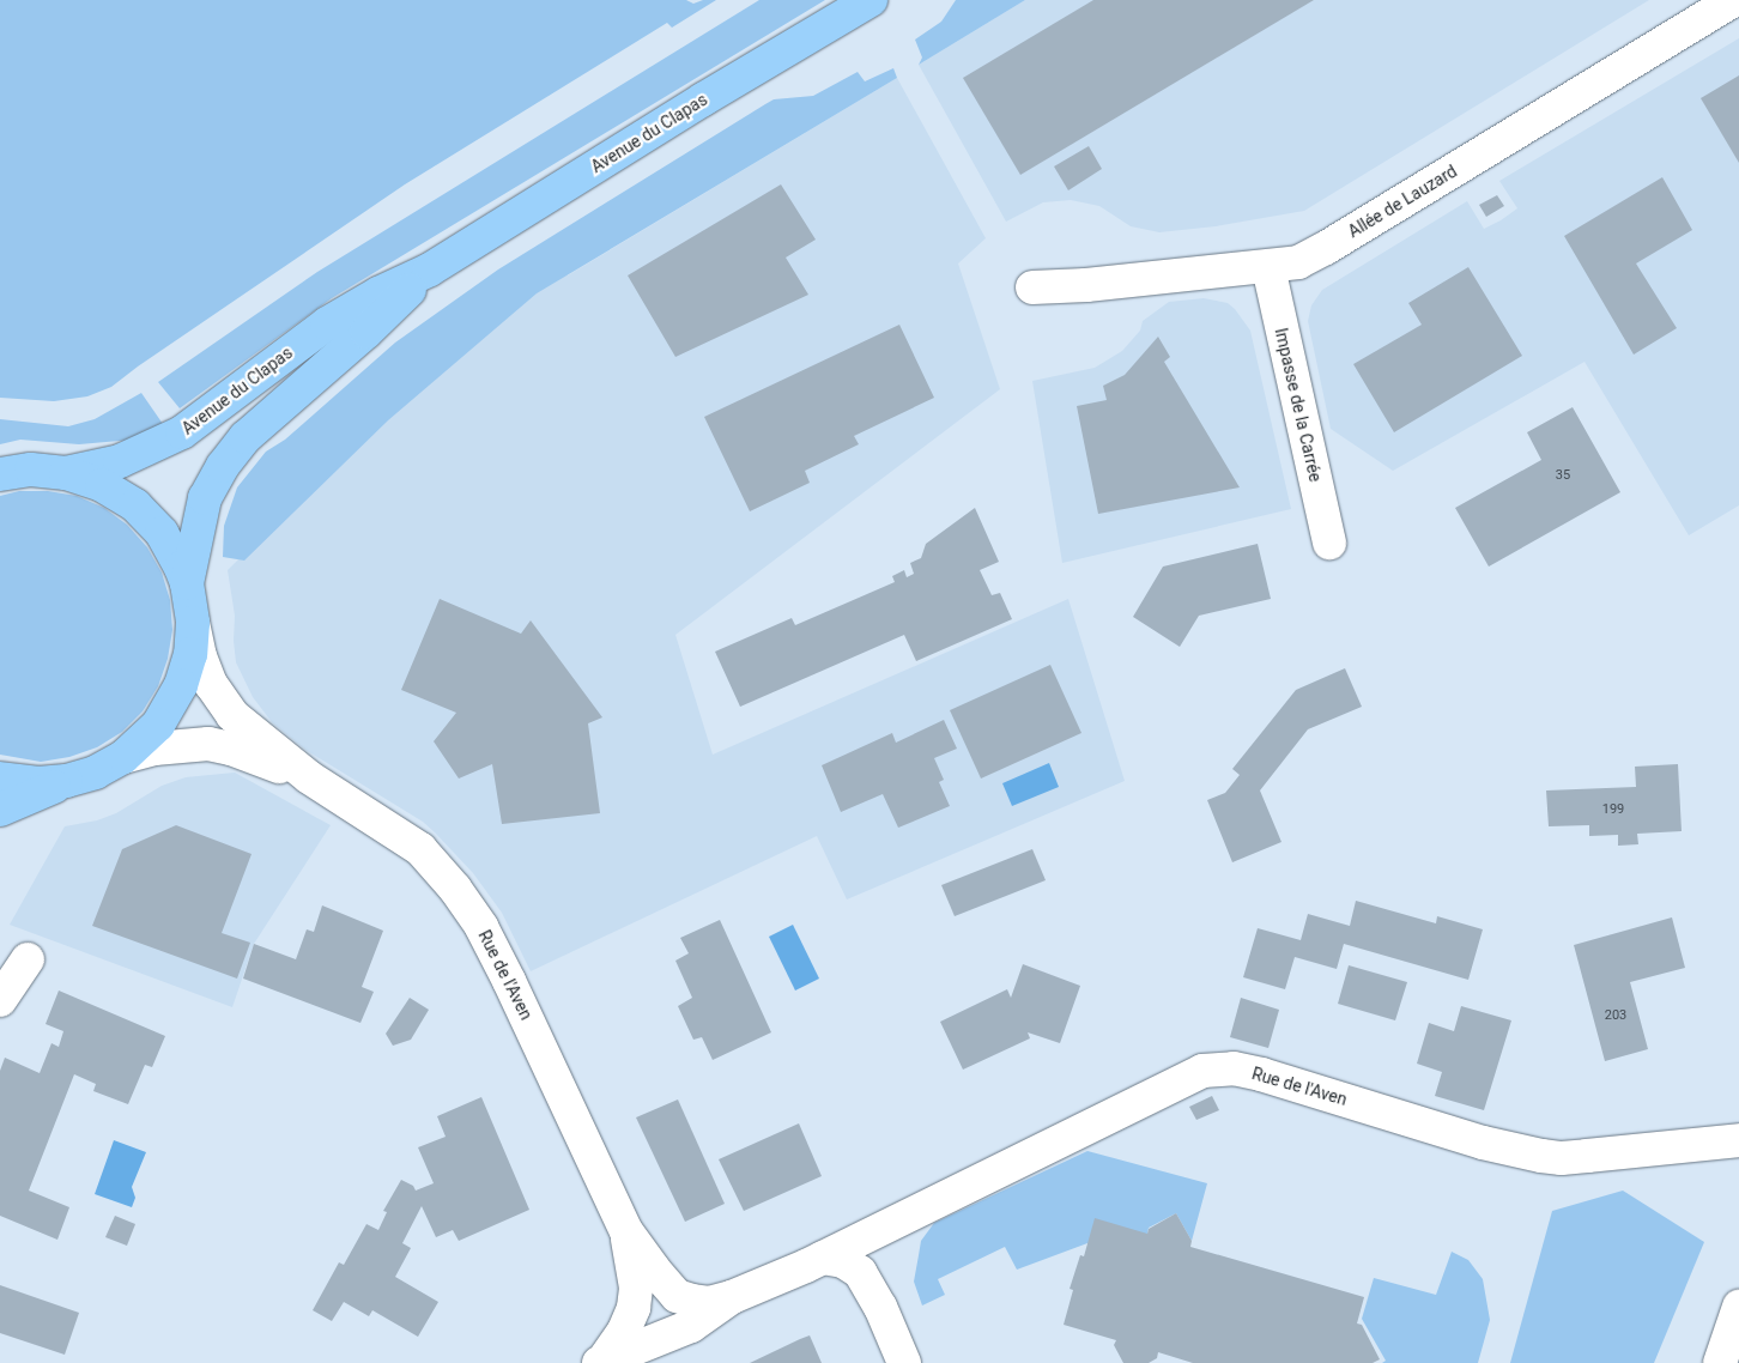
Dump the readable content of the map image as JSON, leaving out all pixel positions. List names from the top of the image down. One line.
{"streets":{"main road":["Avenue du Clapas"],"street":["Allée de Lauzard","Impasse de la Carrée","Rue de l'Aven"]},"crossings":[["Allée de Lauzard","Impasse de la Carrée"]],"house_numbers":["35","199","203"]}
